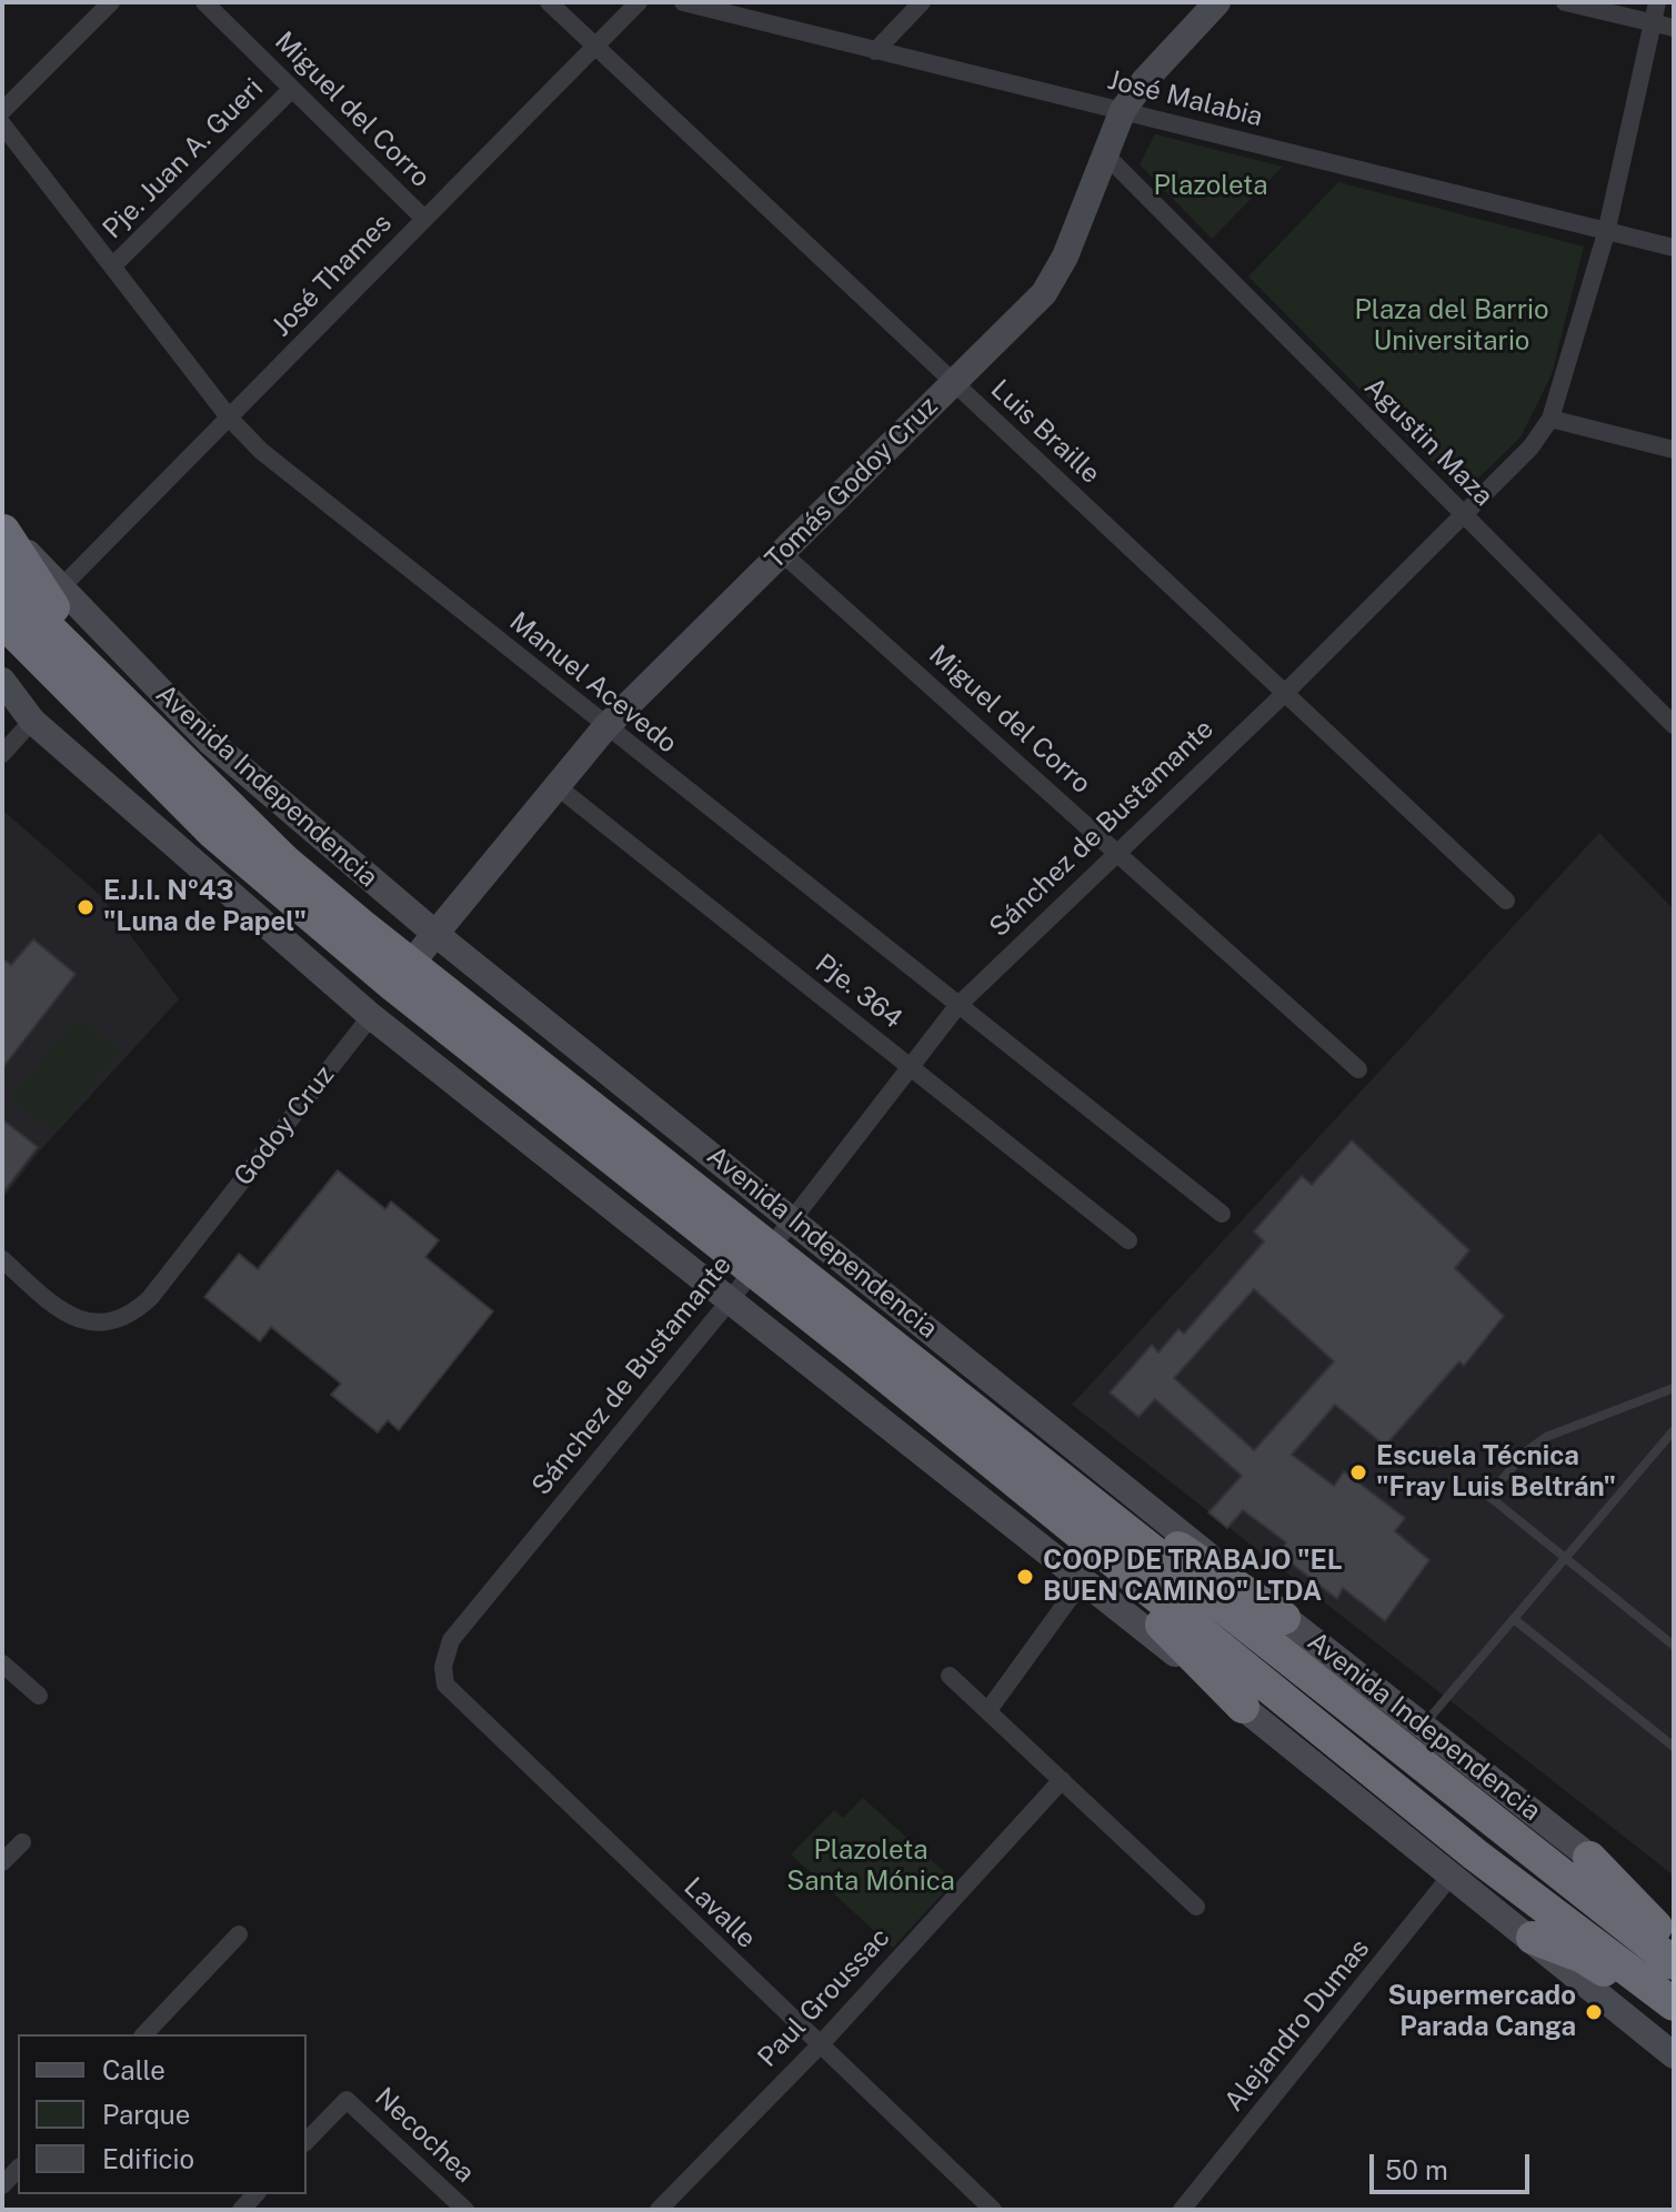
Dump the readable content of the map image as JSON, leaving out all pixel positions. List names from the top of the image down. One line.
{"streets":{"highway":["Avenida Independencia"],"main road":["Tomás Godoy Cruz","Godoy Cruz"],"street":["José Malabia","Miguel del Corro","Pje. Juan A. Gueri","José Thames","Luis Braille","Agustin Maza","Manuel Acevedo","Sánchez de Bustamante","Pje. 364","Lavalle","Paul Groussac","Alejandro Dumas","Necochea"]},"crossings":[["José Malabia","Tomás Godoy Cruz"],["José Malabia","Sánchez de Bustamante"],["Miguel del Corro","Pje. Juan A. Gueri"],["Miguel del Corro","José Thames"],["Miguel del Corro","Tomás Godoy Cruz"],["Miguel del Corro","Sánchez de Bustamante"],["Pje. Juan A. Gueri","Manuel Acevedo"],["José Thames","Luis Braille"],["José Thames","Manuel Acevedo"],["José Thames","Avenida Independencia"],["Luis Braille","Tomás Godoy Cruz"],["Luis Braille","Sánchez de Bustamante"],["Agustin Maza","Tomás Godoy Cruz"],["Agustin Maza","Sánchez de Bustamante"],["Tomás Godoy Cruz","Manuel Acevedo"],["Tomás Godoy Cruz","Avenida Independencia"],["Tomás Godoy Cruz","Pje. 364"],["Tomás Godoy Cruz","Godoy Cruz"],["Manuel Acevedo","Sánchez de Bustamante"],["Avenida Independencia","Sánchez de Bustamante"],["Avenida Independencia","Godoy Cruz"],["Sánchez de Bustamante","Pje. 364"],["Sánchez de Bustamante","Lavalle"],["Lavalle","Paul Groussac"]],"parks":["Plazoleta","Plaza del Barrio Universitario","Plazoleta Santa Mónica"],"places":["E.J.I. Nº43 \"Luna de Papel\"","Escuela Técnica \"Fray Luis Beltrán\"","COOP DE TRABAJO \"EL BUEN CAMINO\" LTDA","Supermercado Parada Canga"],"legend":["Calle","Parque","Edificio"],"scale_bar":"50 m"}
